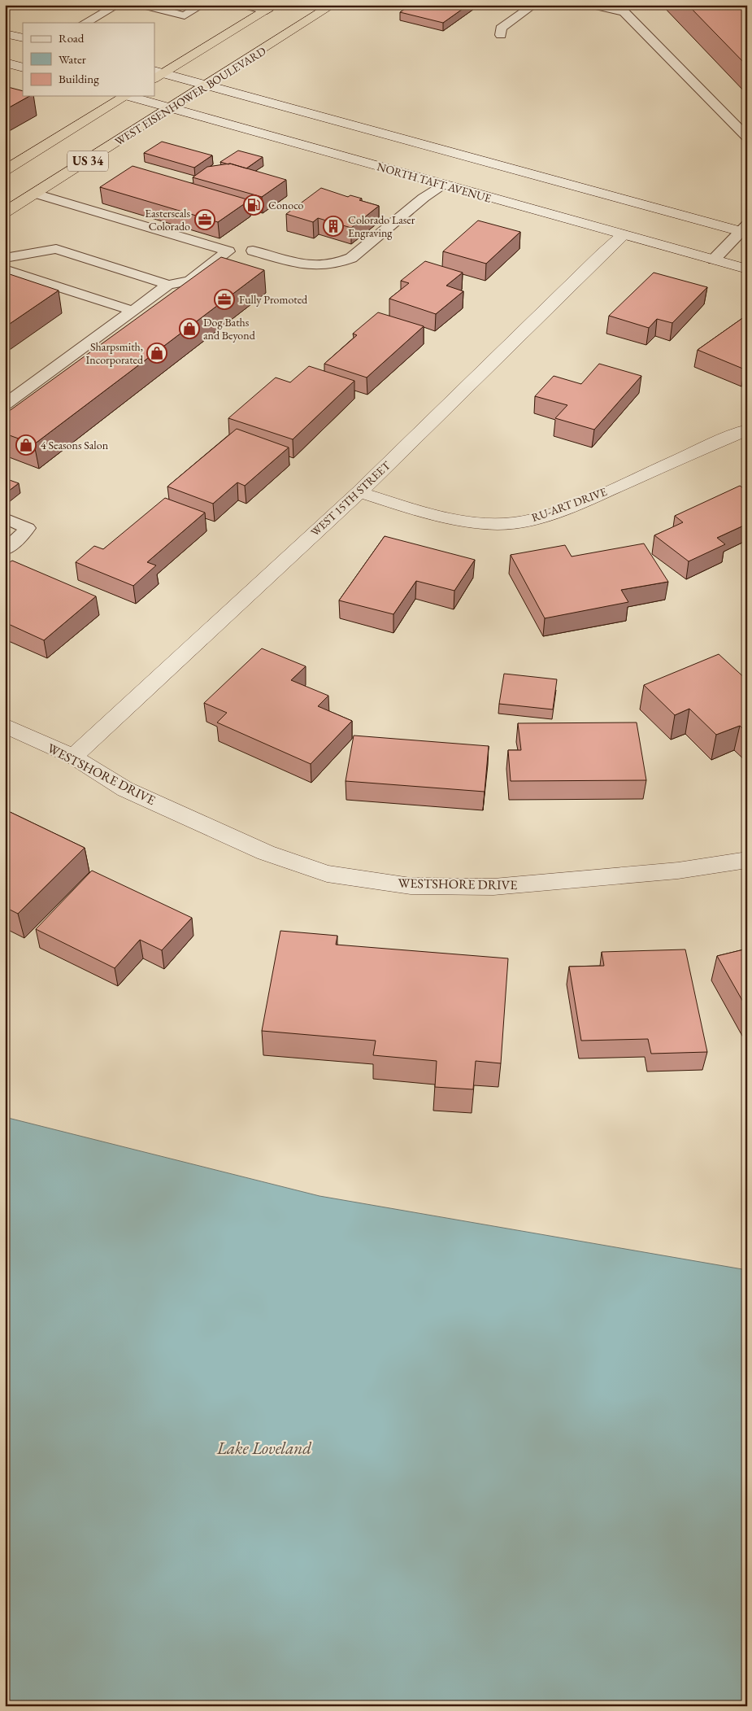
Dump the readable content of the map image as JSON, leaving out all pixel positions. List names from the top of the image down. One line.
{"streets":{"highway":["WEST EISENHOWER BOULEVARD","US 34"],"street":["NORTH TAFT AVENUE","WEST 15TH STREET","RU-ART DRIVE","WESTSHORE DRIVE"]},"crossings":[["WEST EISENHOWER BOULEVARD","NORTH TAFT AVENUE"],["NORTH TAFT AVENUE","WEST 15TH STREET"],["WEST 15TH STREET","RU-ART DRIVE"],["WEST 15TH STREET","WESTSHORE DRIVE"]],"water":["Lake Loveland"],"places":{"fuel station":["Conoco"],"office":["Easterseals Colorado","Fully Promoted"],"building":["Colorado Laser Engraving"],"shop":["Dog Baths and Beyond","Sharpsmith, Incorporated","4 Seasons Salon"]},"legend":["Road","Water","Building"]}
